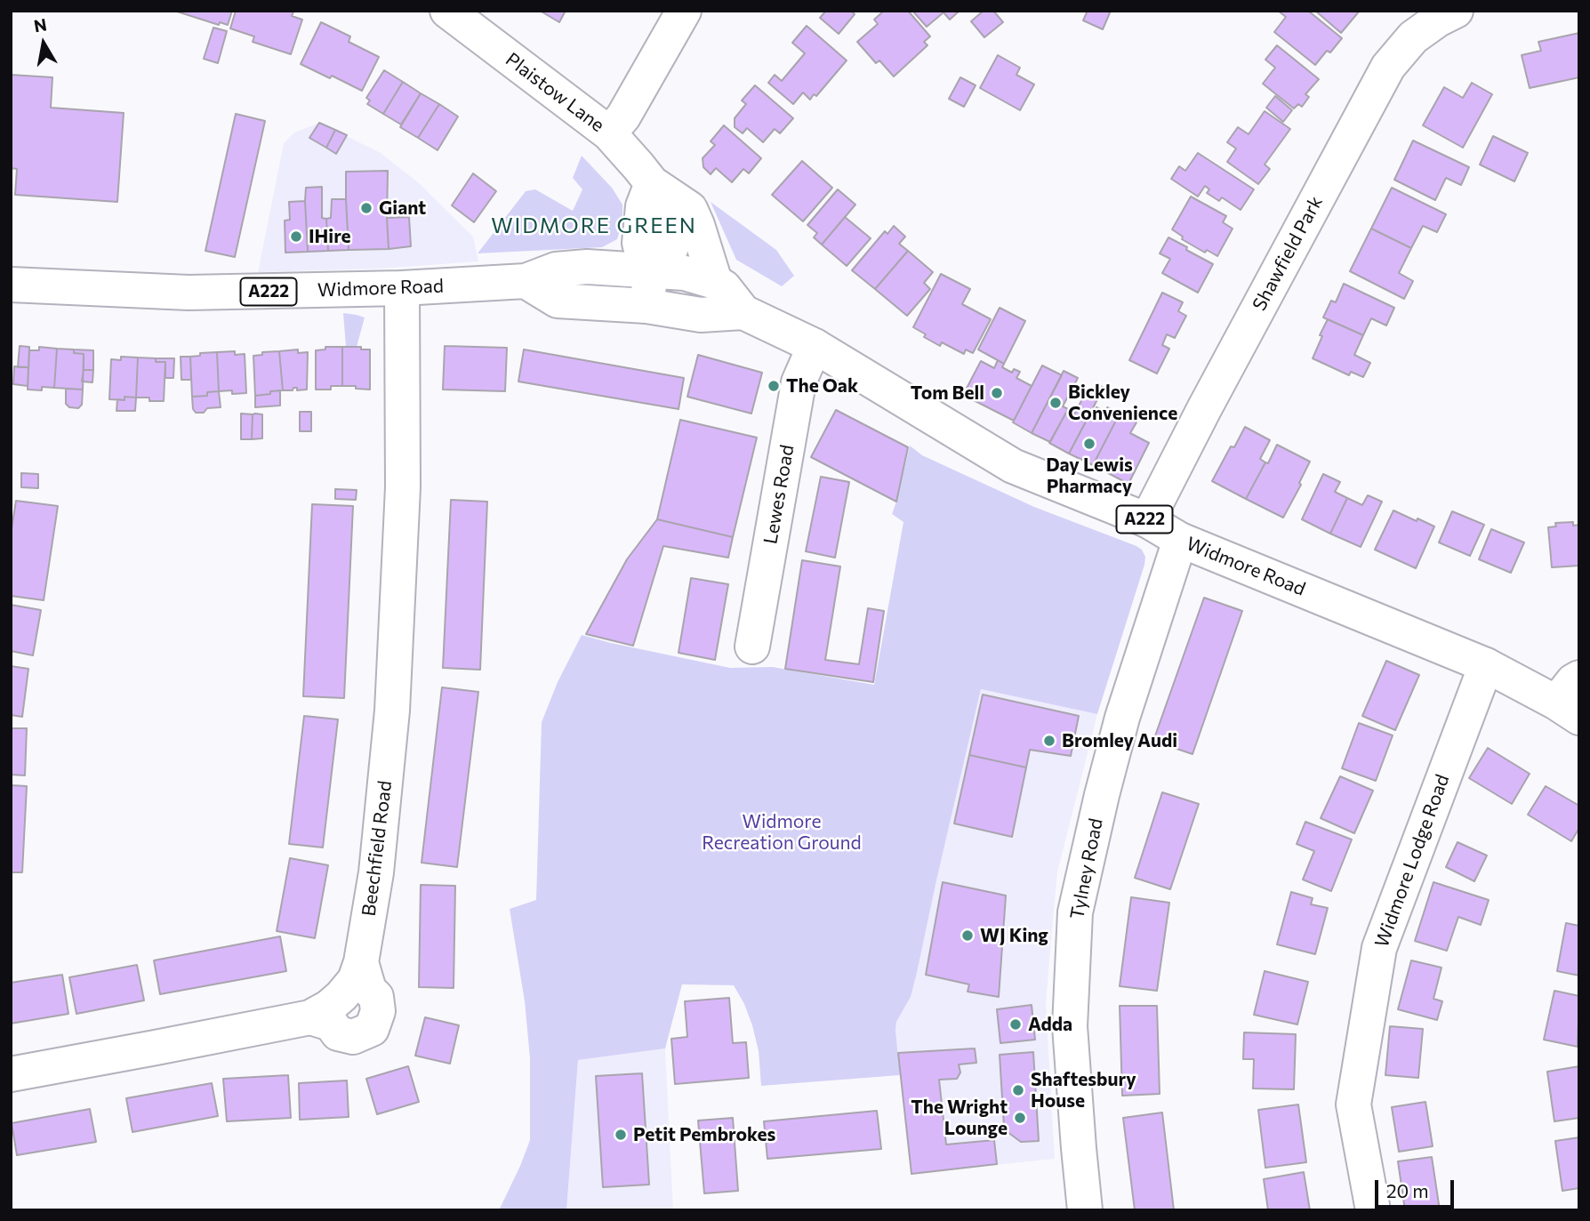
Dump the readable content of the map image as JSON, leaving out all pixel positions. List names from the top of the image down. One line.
{"streets":{"street":["Plaistow Lane","Shawfield Park","Widmore Road","A222","Lewes Road","Beechfield Road","Widmore Lodge Road","Tylney Road"]},"crossings":[["Plaistow Lane","Widmore Road"],["Shawfield Park","Widmore Road"],["Widmore Road","Lewes Road"],["Widmore Road","Beechfield Road"],["Widmore Road","Widmore Lodge Road"],["Widmore Road","Tylney Road"]],"districts":["WIDMORE GREEN"],"parks":["Widmore Recreation Ground"],"places":["Giant","IHire","The Oak","Tom Bell","Bickley Convenience","Day Lewis Pharmacy","Bromley Audi","WJ King","Adda","Shaftesbury House","The Wright Lounge","Petit Pembrokes"],"scale_bar":"20 m","north":"top"}
